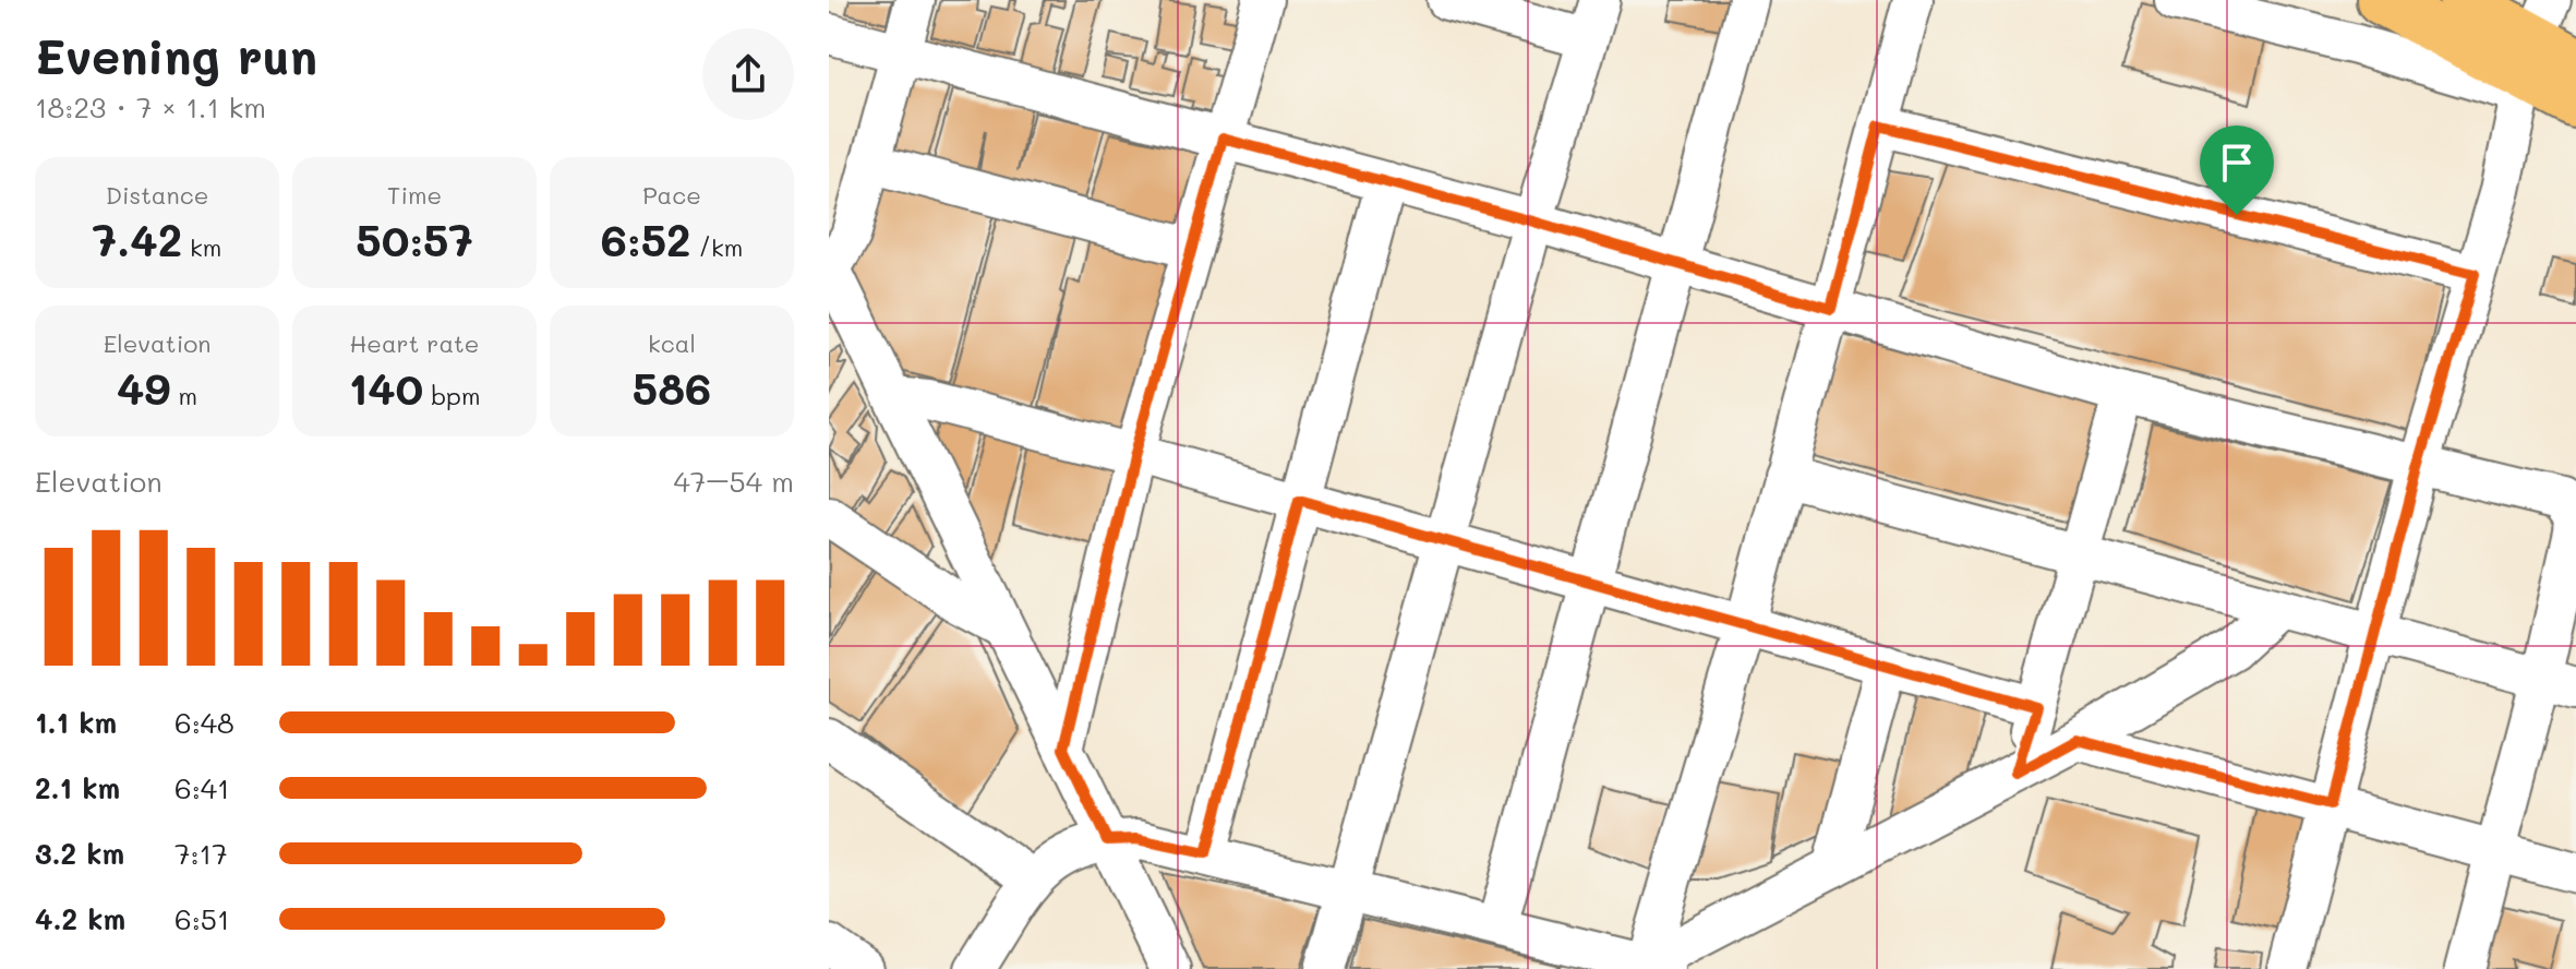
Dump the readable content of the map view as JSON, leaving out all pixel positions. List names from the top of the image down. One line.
{"page":{"heading":["Evening run","18:23 · 7 × 1.1 km"],"stats":[["Distance","7.42 km"],["Time","50:57"],["Pace","6:52 /km"],["Elevation","49 m"],["Heart rate","140 bpm"],["kcal","586"]],"chart":["Elevation","47–54 m"],"list":[{"name":"1.1 km","note":"6:48"},{"name":"2.1 km","note":"6:41"},{"name":"3.2 km","note":"7:17"},{"name":"4.2 km","note":"6:51"}]}}
